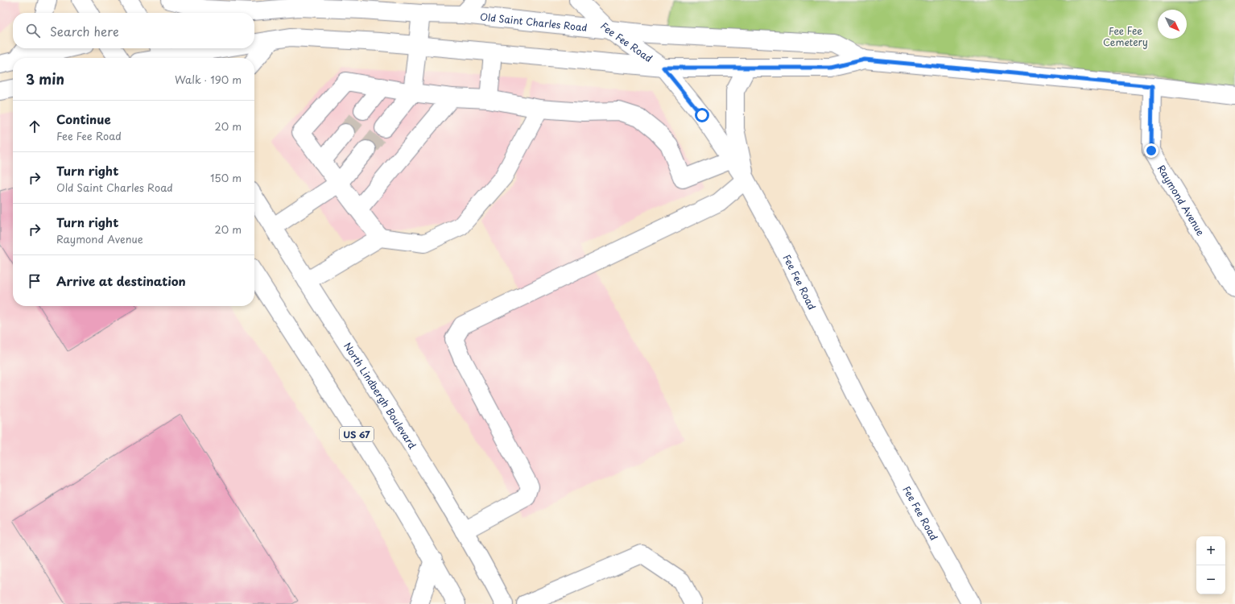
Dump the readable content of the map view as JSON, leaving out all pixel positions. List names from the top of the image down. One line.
{"streets":{"main road":["Old Saint Charles Road","Fee Fee Road","Raymond Avenue","North Lindbergh Boulevard","US 67"]},"crossings":[["Old Saint Charles Road","Fee Fee Road"],["Old Saint Charles Road","Raymond Avenue"]],"parks":["Fee Fee Cemetery"],"north":"bottom right","page":{"search":"Search here","heading":["3 min","Walk · 190 m"],"list":[["Continue","Fee Fee Road","20 m"],["Turn right","Old Saint Charles Road","150 m"],["Turn right","Raymond Avenue","20 m"],"Arrive at destination"],"map_buttons":["+","−"]}}
